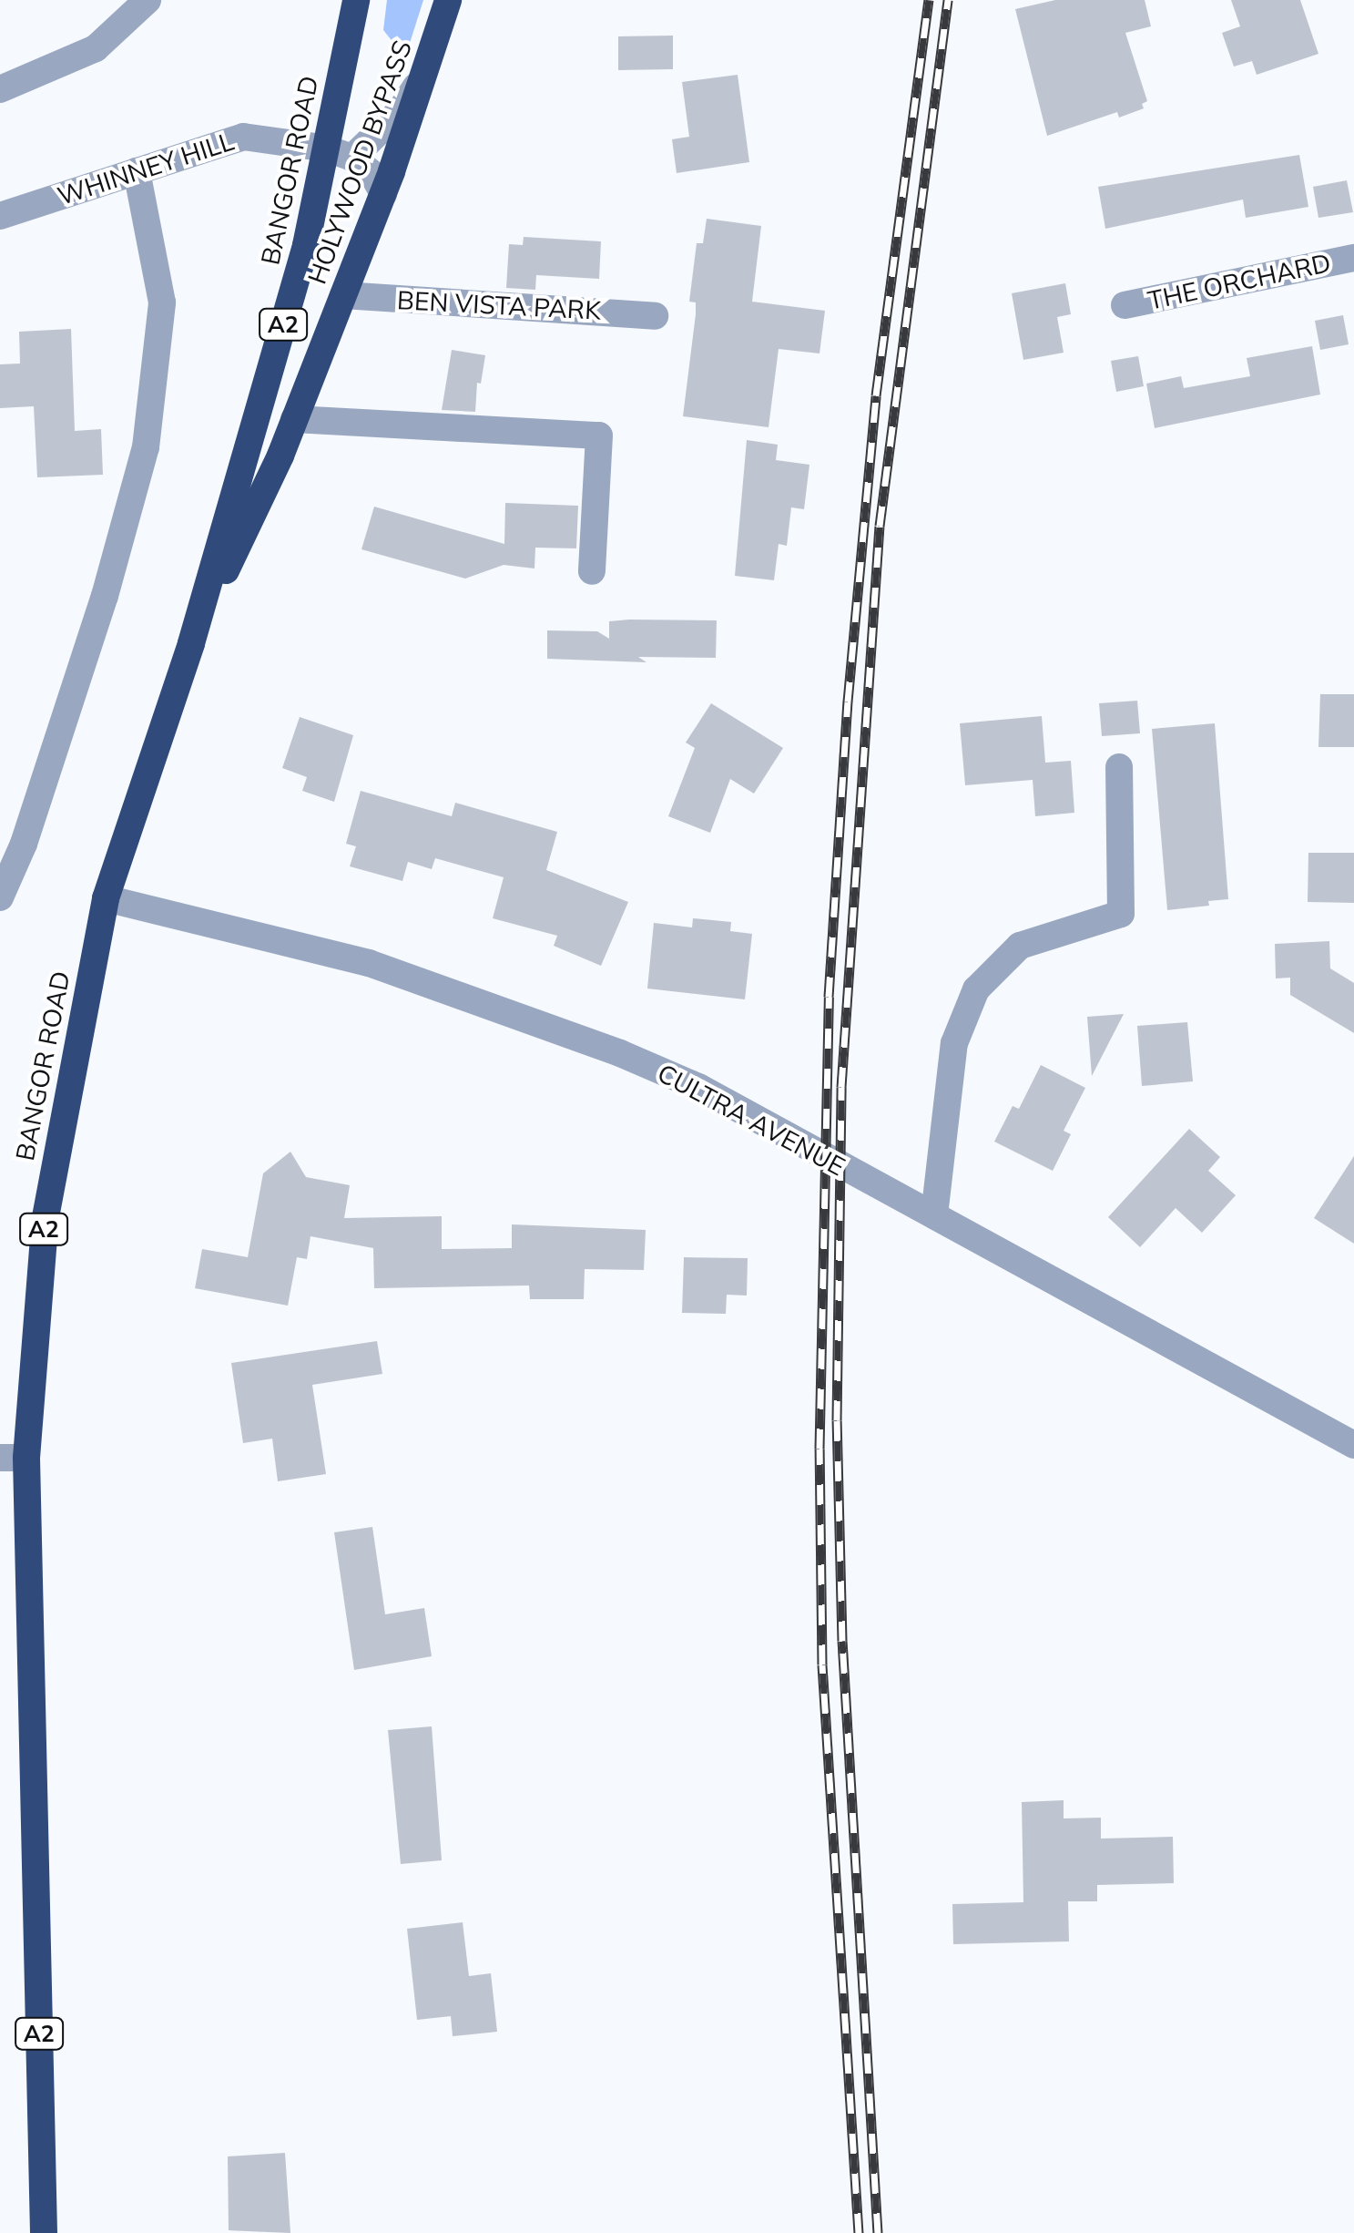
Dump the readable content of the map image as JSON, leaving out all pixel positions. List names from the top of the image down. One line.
{"streets":{"highway":["HOLYWOOD BYPASS","BANGOR ROAD","A2"],"street":["WHINNEY HILL","THE ORCHARD","BEN VISTA PARK","CULTRA AVENUE"]},"crossings":[["HOLYWOOD BYPASS","BANGOR ROAD"],["HOLYWOOD BYPASS","BEN VISTA PARK"],["WHINNEY HILL","BANGOR ROAD"],["BANGOR ROAD","CULTRA AVENUE"]]}
